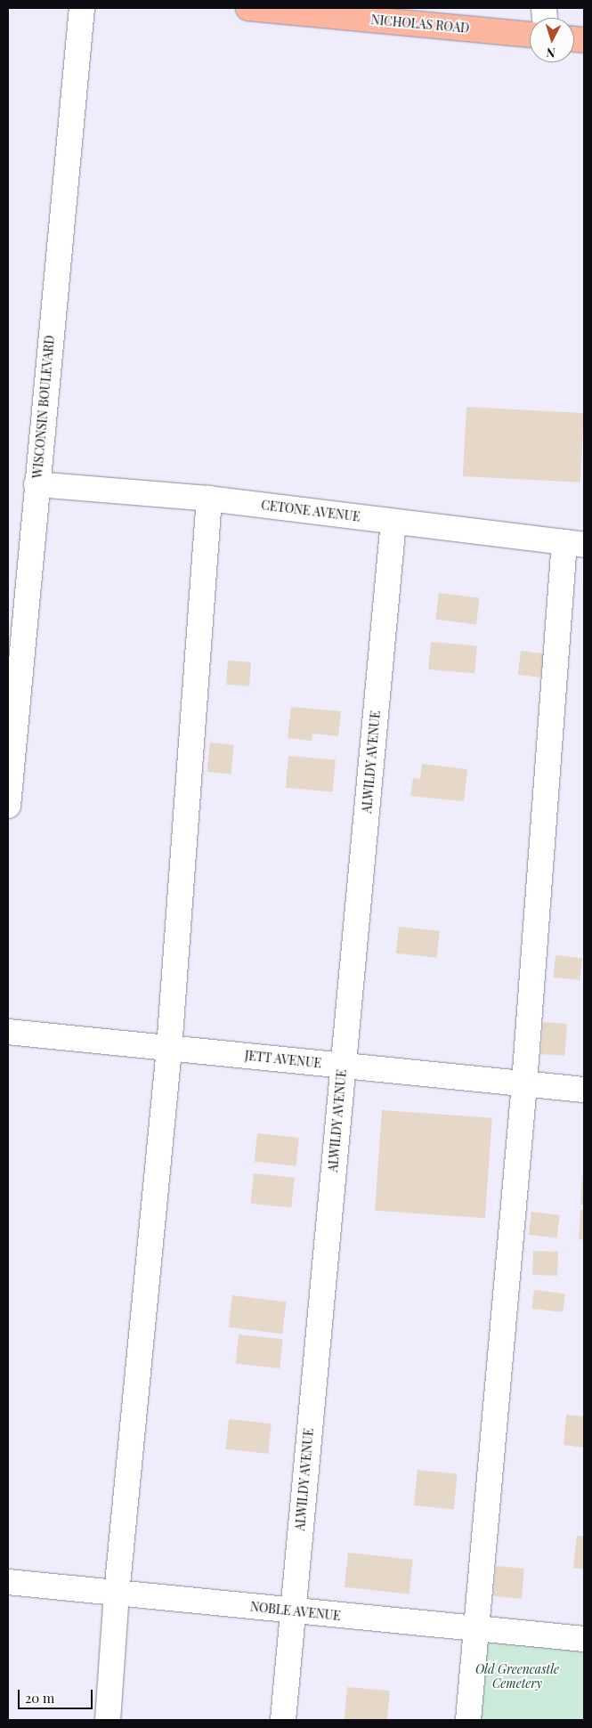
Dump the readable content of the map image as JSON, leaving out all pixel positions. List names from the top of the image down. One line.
{"streets":{"main road":["NICHOLAS ROAD"],"street":["WISCONSIN BOULEVARD","CETONE AVENUE","ALWILDY AVENUE","JETT AVENUE","NOBLE AVENUE"]},"crossings":[["WISCONSIN BOULEVARD","CETONE AVENUE"],["CETONE AVENUE","ALWILDY AVENUE"],["ALWILDY AVENUE","JETT AVENUE"],["ALWILDY AVENUE","NOBLE AVENUE"]],"parks":["Old Greencastle Cemetery"],"scale_bar":"20 m","north":"bottom"}
